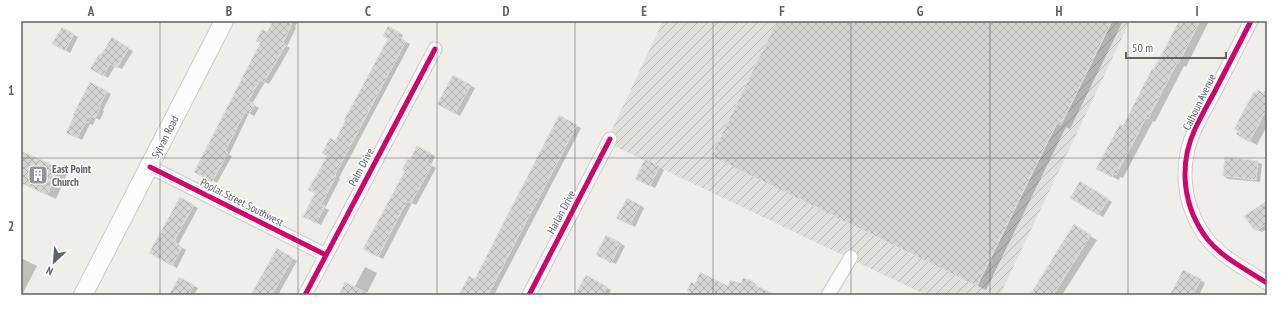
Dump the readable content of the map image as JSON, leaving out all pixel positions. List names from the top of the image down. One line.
{"streets":{"main road":["Sylvan Road"],"street":["Calhoun Avenue","Palm Drive","Poplar Street Southwest","Harlan Drive"]},"crossings":[["Sylvan Road","Poplar Street Southwest"],["Palm Drive","Poplar Street Southwest"]],"places":{"building":["East Point Church"]},"scale_bar":"50 m","north":"bottom left","grid":{"columns":["A","B","C","D","E","F","G","H","I"],"rows":["1","2"]}}
